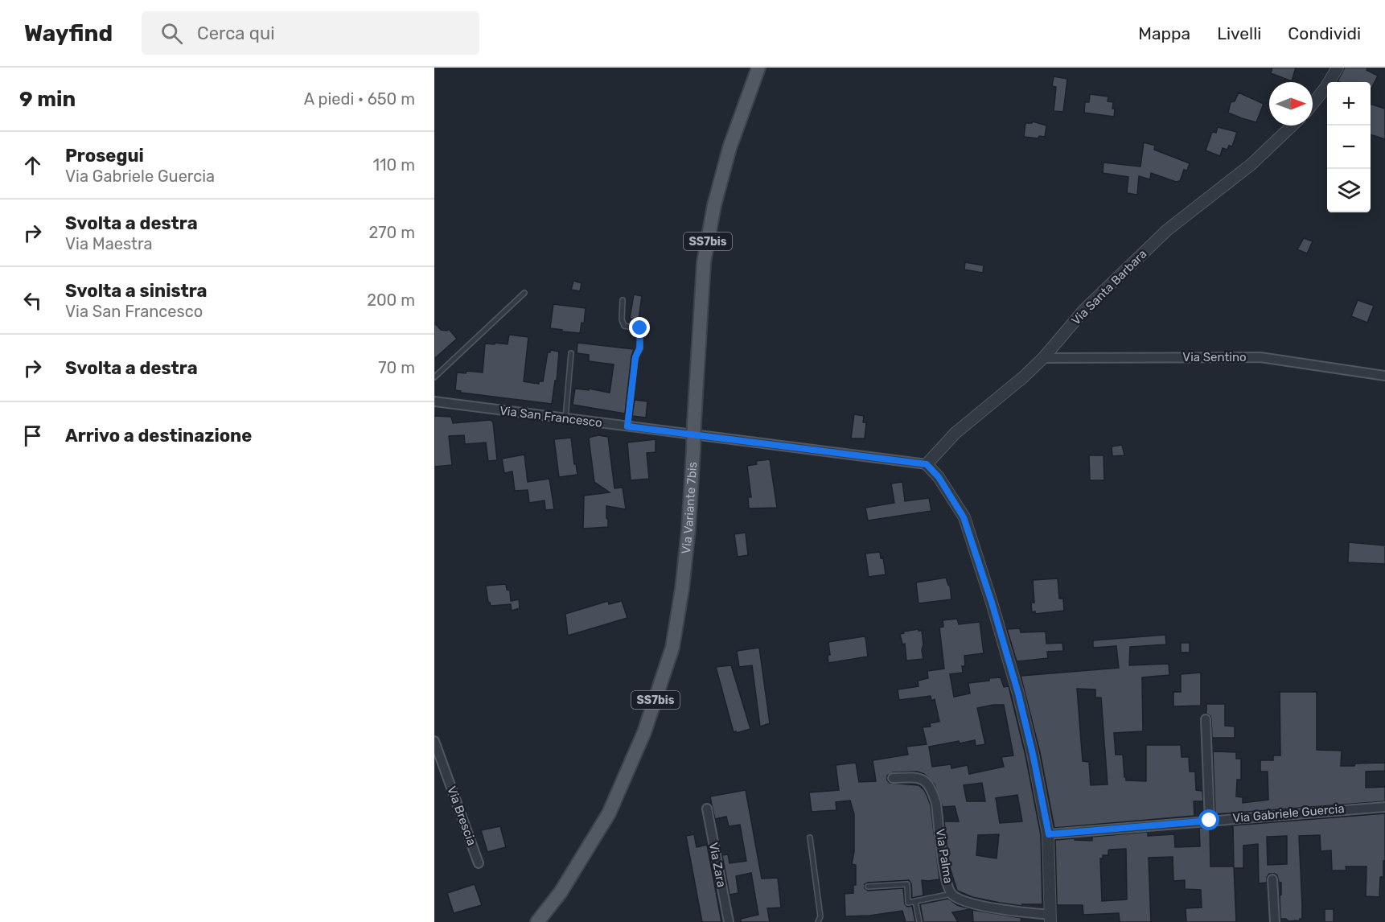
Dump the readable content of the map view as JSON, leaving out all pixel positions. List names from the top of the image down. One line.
{"streets":{"main road":["SS7bis","Via Variante 7bis"],"street":["Via Santa Barbara","Via Sentino","Via San Francesco","Via Gabriele Guercia","Via Brescia","Via Palma","Via Zara"]},"crossings":[["Via Santa Barbara","Via Sentino"],["Via Santa Barbara","Via San Francesco"]],"north":"right","page":{"header":"Wayfind","search":"Cerca qui","nav":["Mappa","Livelli","Condividi"],"heading":["9 min","A piedi · 650 m"],"map_buttons":["+","−"],"list":[["Prosegui","Via Gabriele Guercia","110 m"],["Svolta a destra","Via Maestra","270 m"],["Svolta a sinistra","Via San Francesco","200 m"],["Svolta a destra","70 m"],"Arrivo a destinazione"]}}
